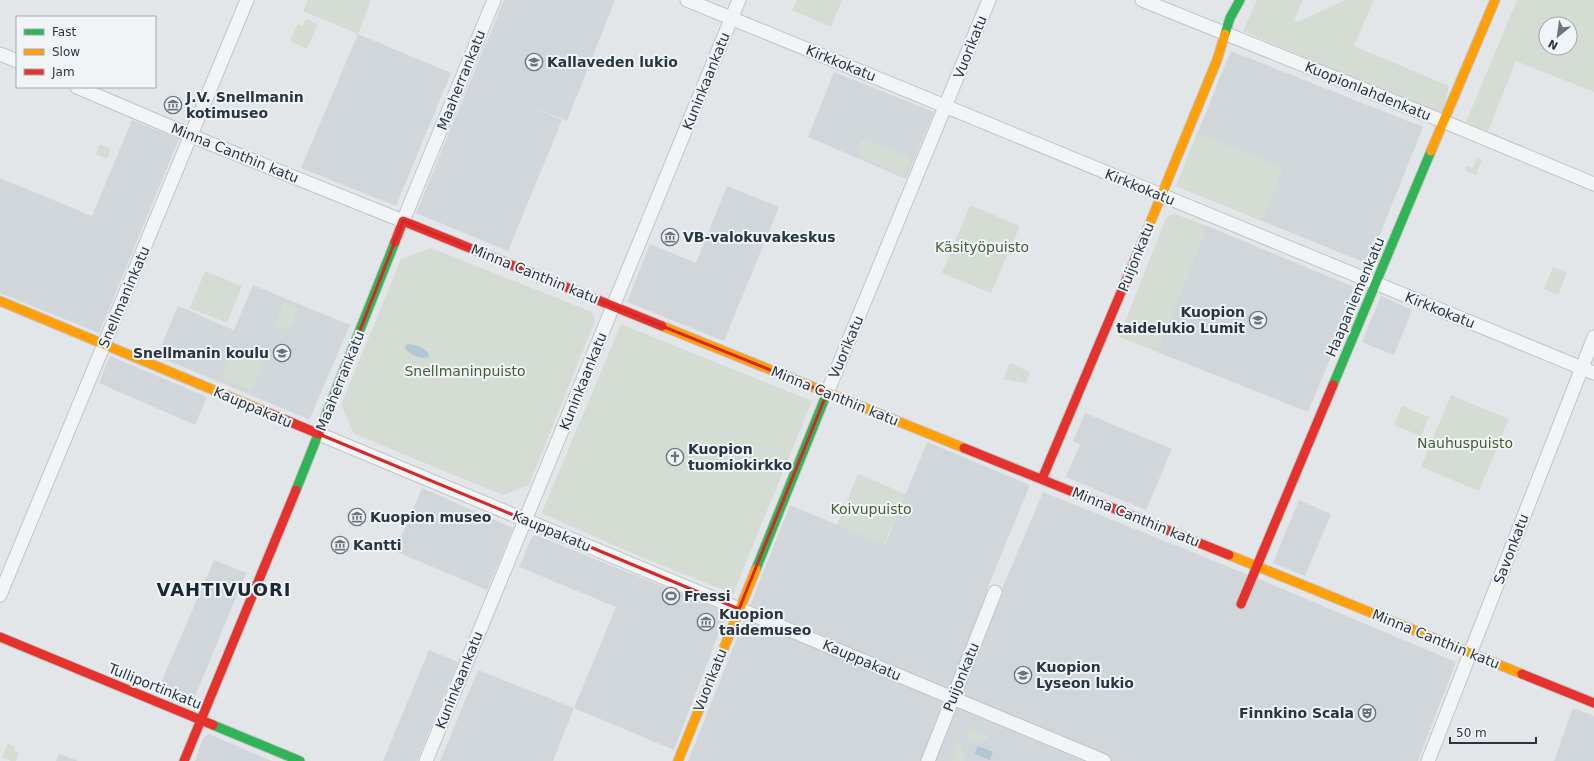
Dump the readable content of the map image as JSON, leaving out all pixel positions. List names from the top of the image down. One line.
{"streets":{"main road":["Vuorikatu","Maaherrankatu","Minna Canthin katu","Puijonkatu","Haapaniemenkatu","Kauppakatu","Tulliportinkatu"],"street":["Kirkkokatu","Kuninkaankatu","Kuopionlahdenkatu","Snellmaninkatu","Savonkatu"]},"crossings":[["Vuorikatu","Kirkkokatu"],["Vuorikatu","Minna Canthin katu"],["Vuorikatu","Kauppakatu"],["Kirkkokatu","Kuninkaankatu"],["Kirkkokatu","Puijonkatu"],["Kirkkokatu","Haapaniemenkatu"],["Kirkkokatu","Savonkatu"],["Maaherrankatu","Minna Canthin katu"],["Maaherrankatu","Kauppakatu"],["Maaherrankatu","Tulliportinkatu"],["Kuninkaankatu","Minna Canthin katu"],["Kuninkaankatu","Kauppakatu"],["Kuopionlahdenkatu","Puijonkatu"],["Kuopionlahdenkatu","Haapaniemenkatu"],["Minna Canthin katu","Puijonkatu"],["Minna Canthin katu","Snellmaninkatu"],["Minna Canthin katu","Haapaniemenkatu"],["Minna Canthin katu","Savonkatu"],["Puijonkatu","Kauppakatu"],["Snellmaninkatu","Kauppakatu"]],"districts":["VAHTIVUORI"],"parks":["Käsityöpuisto","Snellmaninpuisto","Nauhuspuisto","Koivupuisto"],"places":{"school or university":["Kallaveden lukio","Kuopion taidelukio Lumit","Snellmanin koulu","Kuopion Lyseon lukio"],"museum":["J.V. Snellmanin kotimuseo","VB-valokuvakeskus","Kuopion museo","Kantti","Kuopion taidemuseo"],"church":["Kuopion tuomiokirkko"],"sports":["Fressi"],"theatre":["Finnkino Scala"]},"legend":["Fast","Slow","Jam"],"scale_bar":"50 m","north":"bottom left"}
